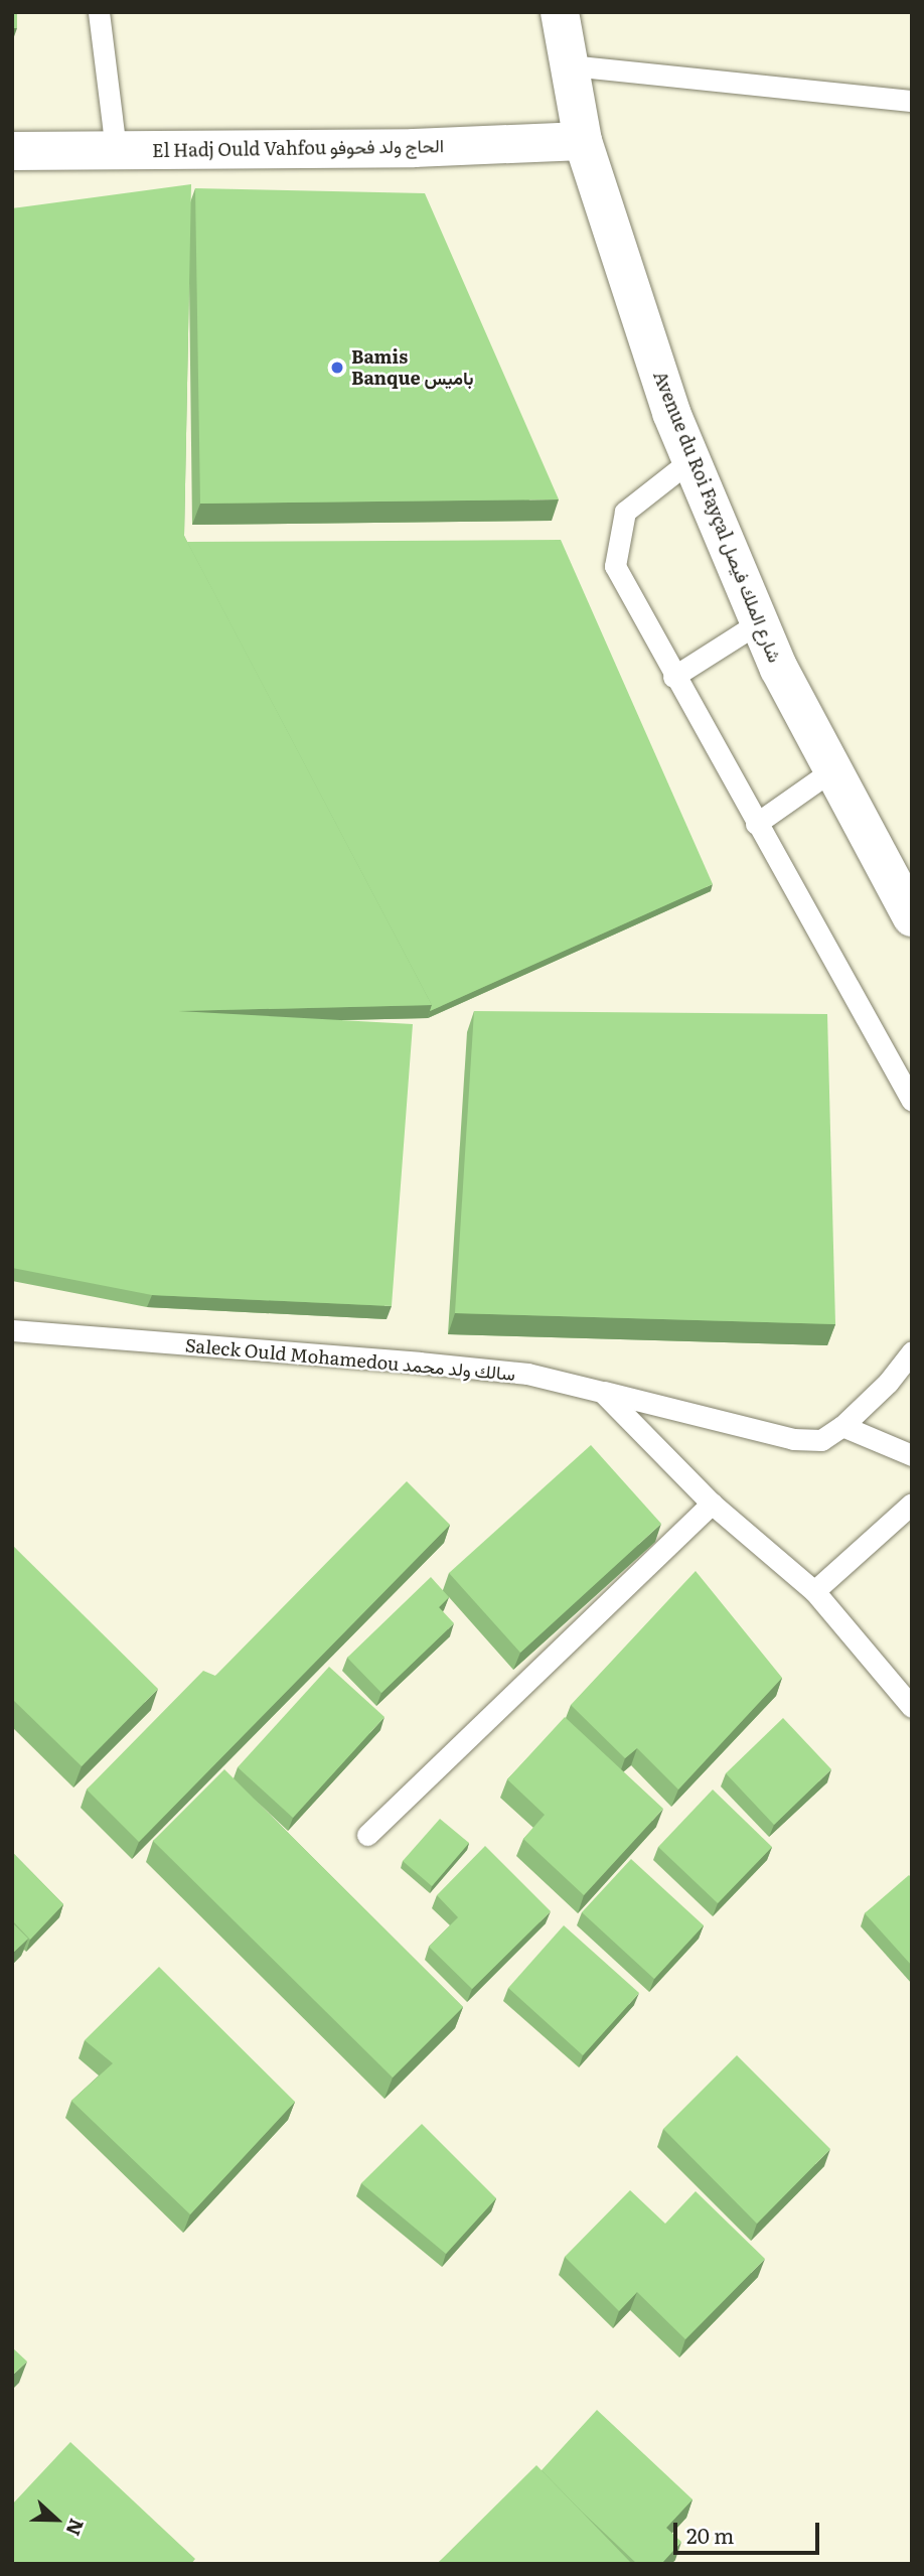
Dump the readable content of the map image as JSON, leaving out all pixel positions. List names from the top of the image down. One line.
{"streets":{"street":["El Hadj Ould Vahfou الحاج ولد فحوفو","Avenue du Roi Fayçal شارع الملك فيصل"],"lane":["Saleck Ould Mohamedou سالك ولد محمد"]},"crossings":[["El Hadj Ould Vahfou الحاج ولد فحوفو","Avenue du Roi Fayçal شارع الملك فيصل"]],"places":["Bamis Banque باميس"],"scale_bar":"20 m","north":"right"}
